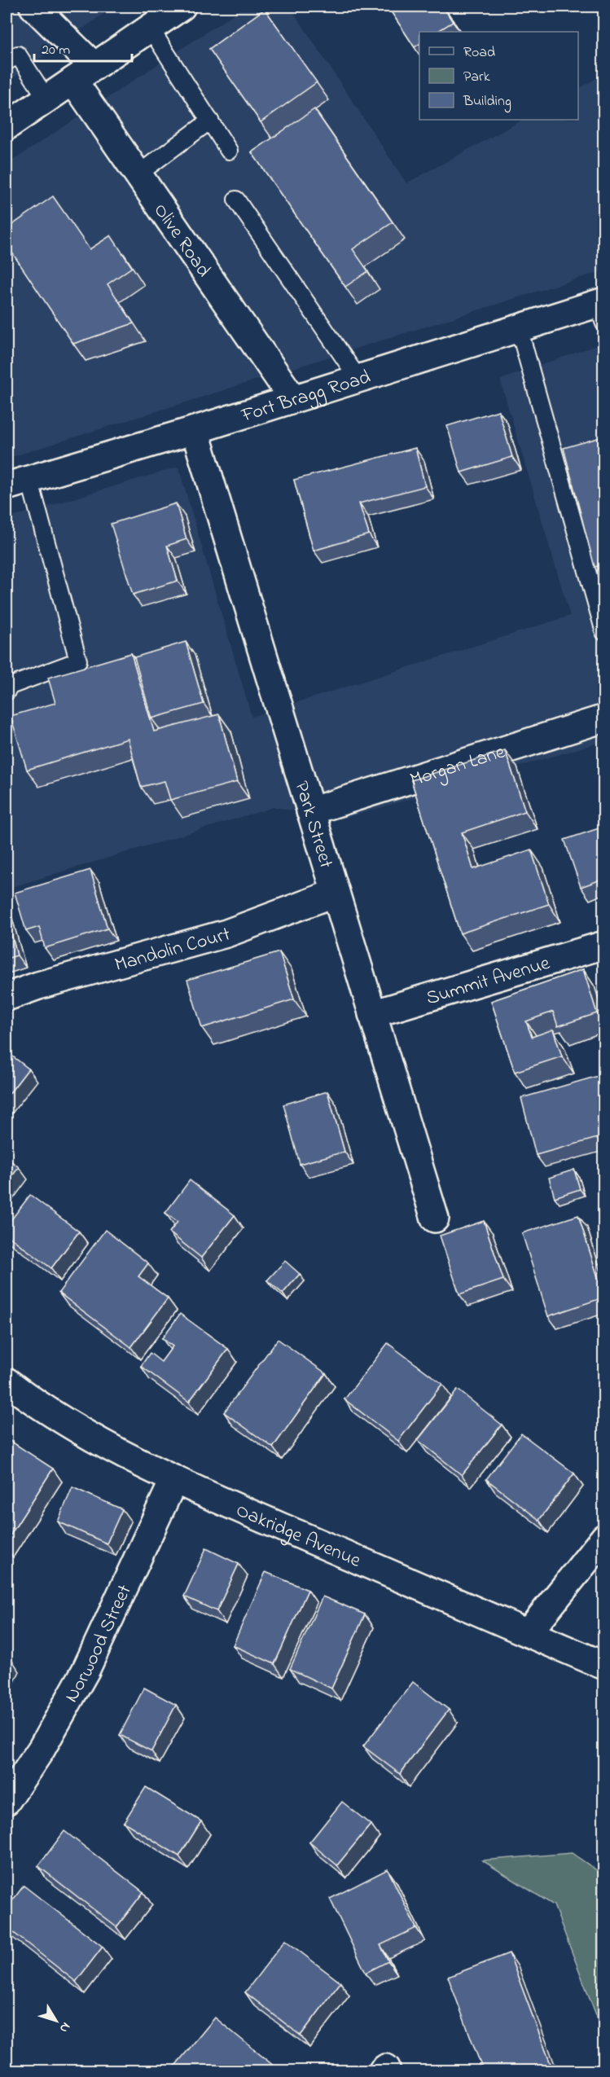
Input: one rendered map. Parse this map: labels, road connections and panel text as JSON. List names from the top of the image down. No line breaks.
{"streets":{"street":["Olive Road","Fort Bragg Road","Morgan Lane","Park Street","Mandolin Court","Summit Avenue","Oakridge Avenue","Norwood Street"]},"crossings":[["Olive Road","Fort Bragg Road"],["Fort Bragg Road","Park Street"],["Morgan Lane","Park Street"],["Park Street","Mandolin Court"],["Park Street","Summit Avenue"],["Oakridge Avenue","Norwood Street"]],"legend":["Road","Park","Building"],"scale_bar":"20 m","north":"bottom right"}
